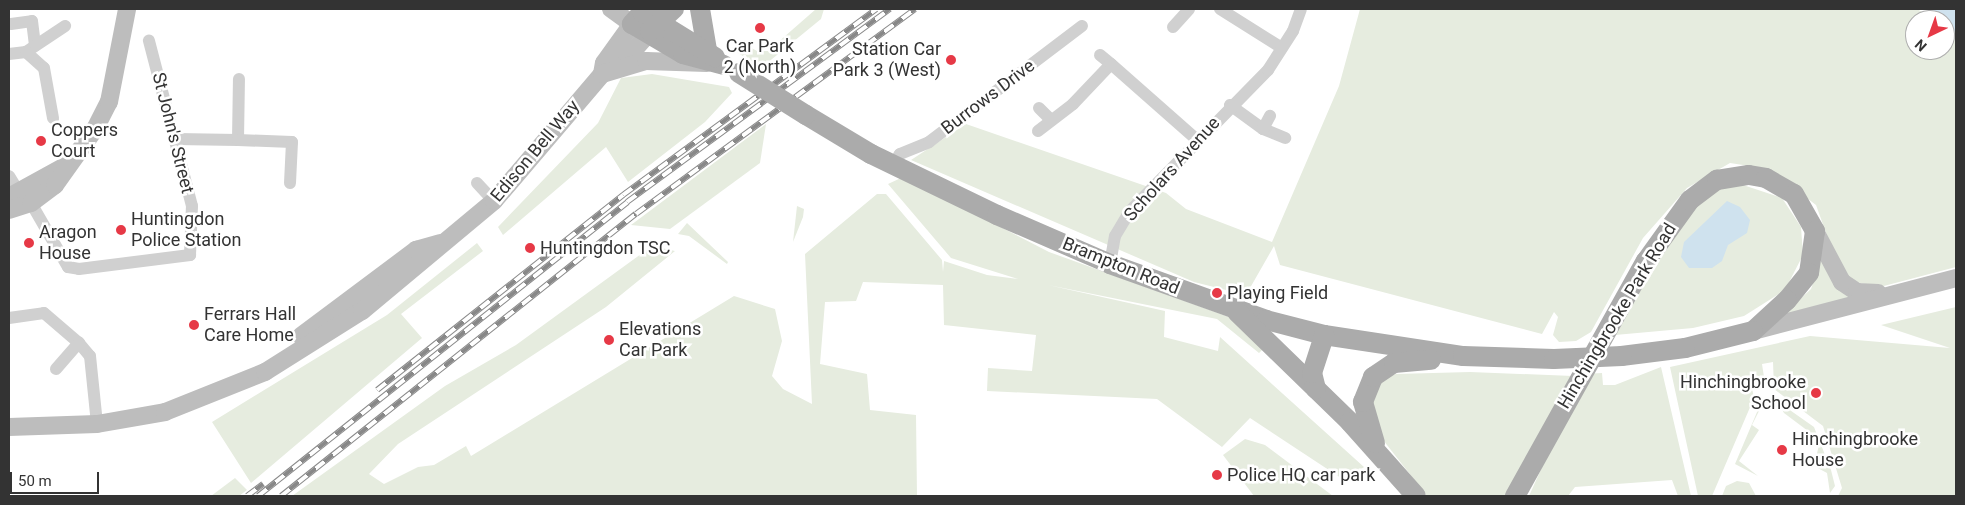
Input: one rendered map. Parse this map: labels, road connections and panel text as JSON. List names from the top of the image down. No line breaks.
{"streets":{"main road":["Edison Bell Way","Brampton Road","Hinchingbrooke Park Road"],"street":["Burrows Drive","St John's Street","Scholars Avenue"]},"crossings":[["Burrows Drive","Brampton Road"],["Edison Bell Way","Brampton Road"],["Scholars Avenue","Brampton Road"]],"places":["Car Park 2 (North)","Station Car Park 3 (West)","Coppers Court","Huntingdon Police Station","Aragon House","Huntingdon TSC","Playing Field","Ferrars Hall Care Home","Elevations Car Park","Hinchingbrooke School","Hinchingbrooke House","Police HQ car park"],"scale_bar":"50 m","north":"bottom left"}
